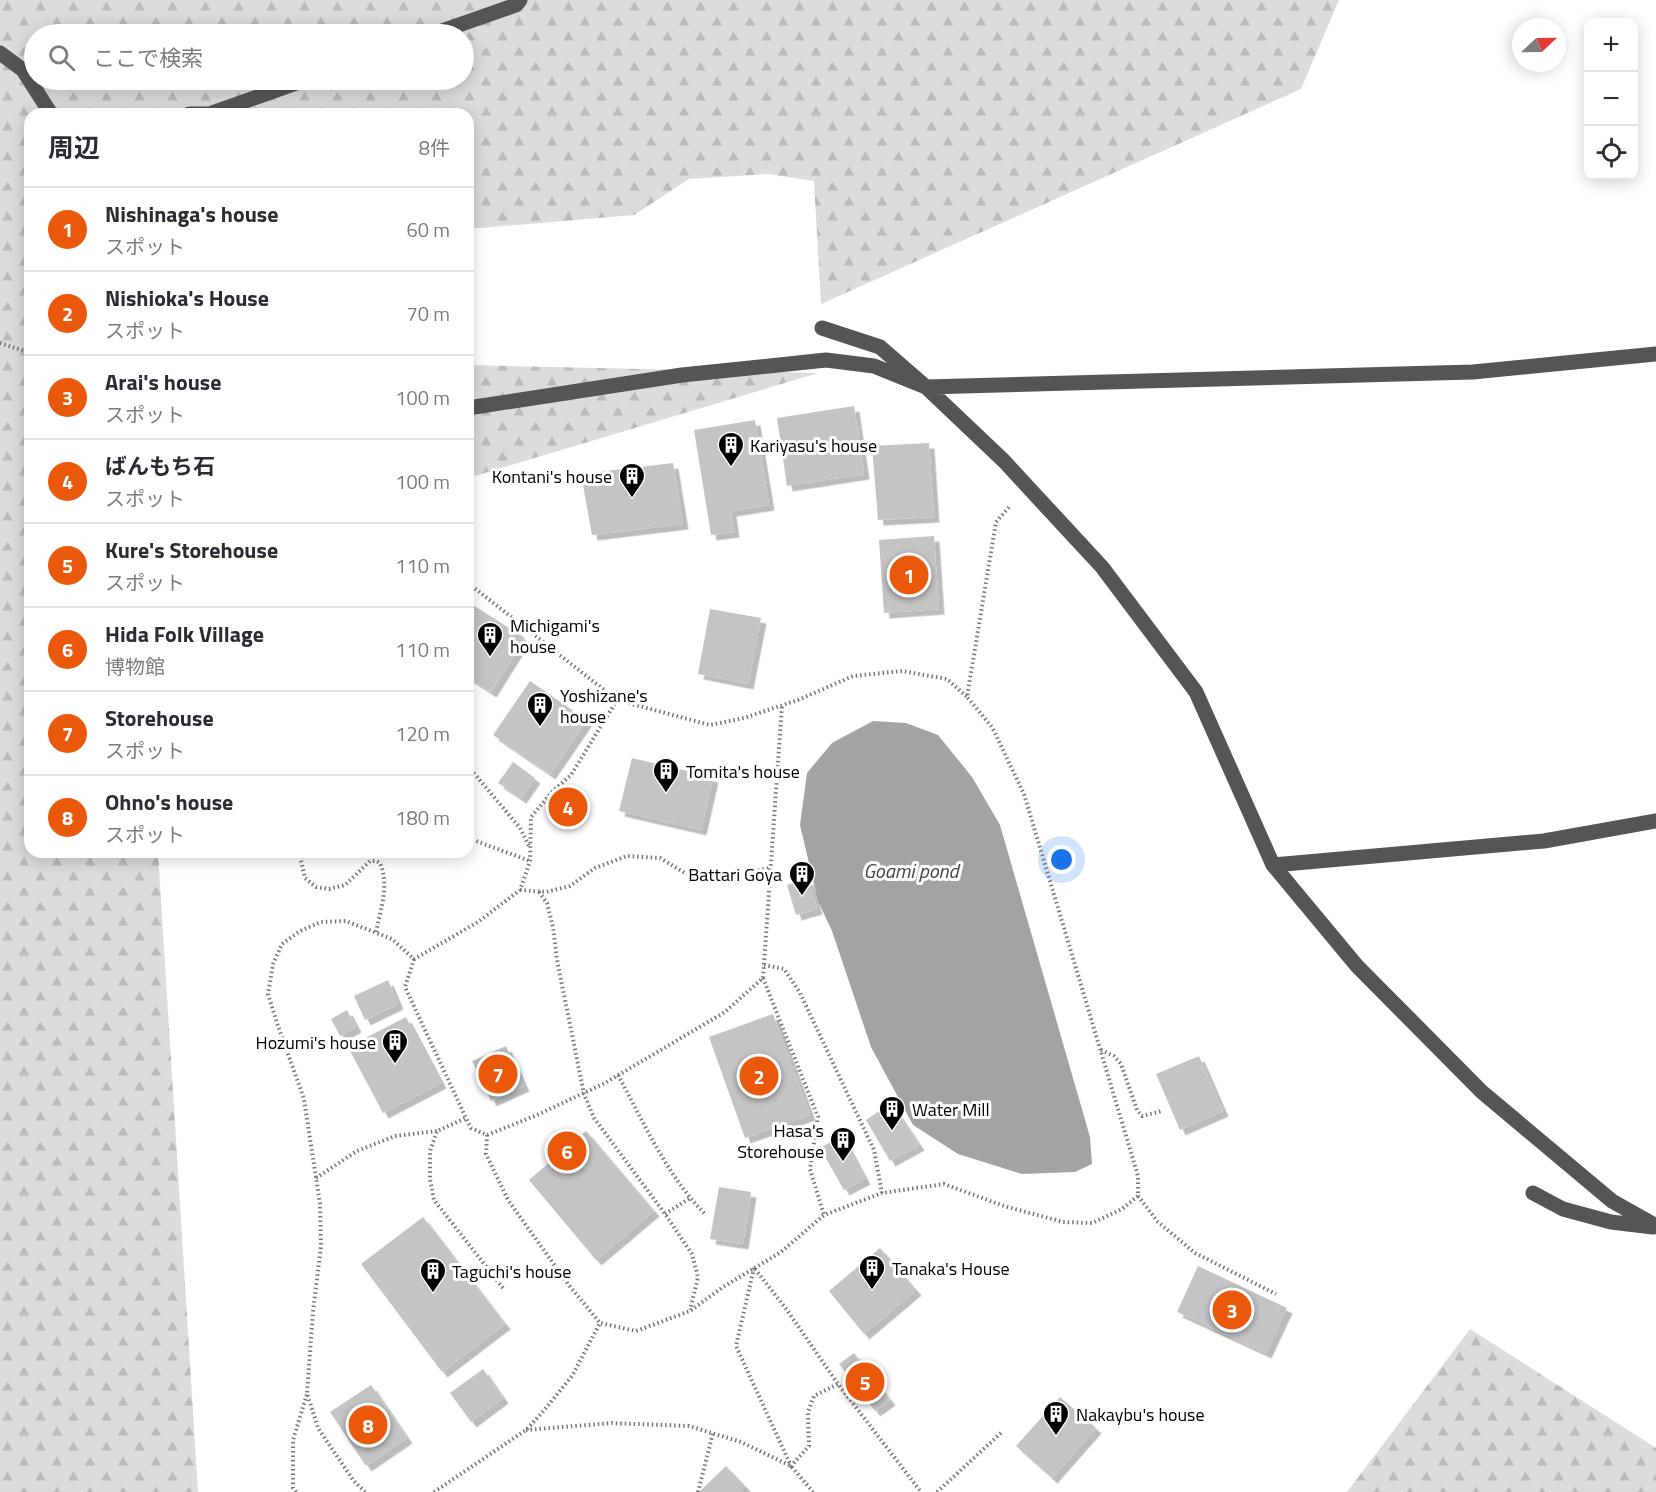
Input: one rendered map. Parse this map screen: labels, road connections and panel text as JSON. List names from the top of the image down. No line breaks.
{"water":["Goami pond"],"places":{"building":["Kariyasu's house","Kontani's house","Michigami's house","Yoshizane's house","Tomita's house","Battari Goya","Hozumi's house","Water Mill","Hasa's Storehouse","Tanaka's House","Taguchi's house","Nakaybu's house"]},"north":"right","page":{"map_buttons":["+","−"],"search":"ここで検索","heading":["周辺","8件"],"list":[{"mark":"1","name":"Nishinaga's house","note":"スポット","value":"60 m"},{"mark":"2","name":"Nishioka's House","note":"スポット","value":"70 m"},{"mark":"3","name":"Arai's house","note":"スポット","value":"100 m"},{"mark":"4","name":"ばんもち石","note":"スポット","value":"100 m"},{"mark":"5","name":"Kure's Storehouse","note":"スポット","value":"110 m"},{"mark":"6","name":"Hida Folk Village","note":"博物館","value":"110 m"},{"mark":"7","name":"Storehouse","note":"スポット","value":"120 m"},{"mark":"8","name":"Ohno's house","note":"スポット","value":"180 m"}],"pins":["1","4","7","2","6","3","5","8"]}}
